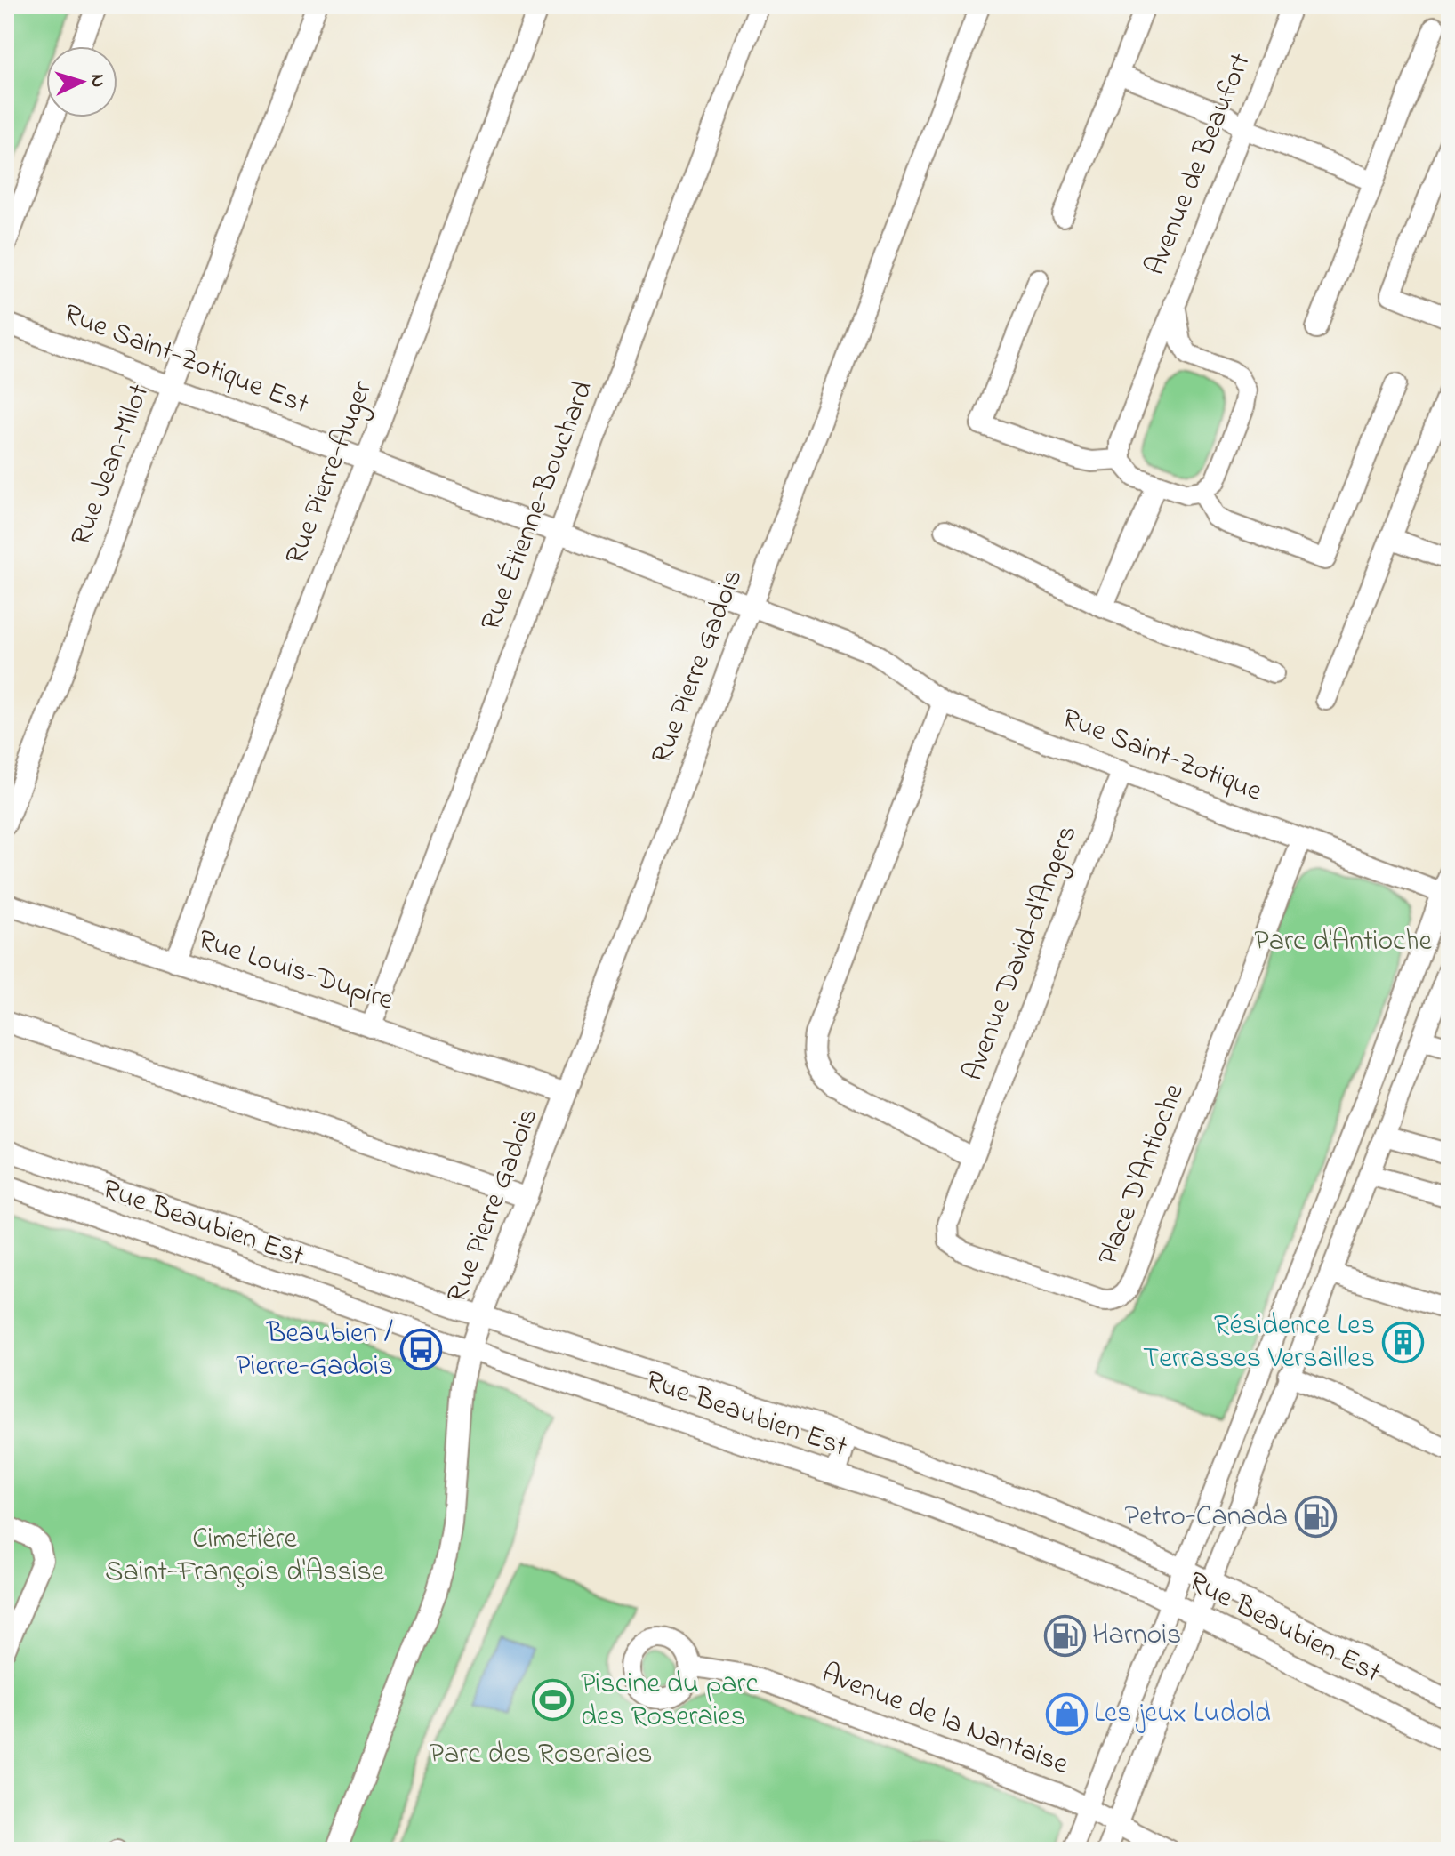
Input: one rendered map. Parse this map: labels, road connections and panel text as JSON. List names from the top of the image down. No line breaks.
{"streets":{"street":["Avenue de Beaufort","Rue Saint-Zotique Est","Rue Jean-Milot","Rue Pierre-Auger","Rue Étienne-Bouchard","Rue Pierre Gadois","Rue Saint-Zotique","Avenue David-d'Angers","Rue Louis-Dupire","Place D'Antioche","Rue Beaubien Est","Avenue de la Nantaise"]},"crossings":[["Rue Saint-Zotique Est","Rue Jean-Milot"],["Rue Saint-Zotique Est","Rue Pierre-Auger"],["Rue Saint-Zotique Est","Rue Étienne-Bouchard"],["Rue Saint-Zotique Est","Rue Pierre Gadois"],["Rue Saint-Zotique Est","Rue Saint-Zotique"],["Rue Pierre-Auger","Rue Louis-Dupire"],["Rue Étienne-Bouchard","Rue Louis-Dupire"],["Rue Pierre Gadois","Rue Louis-Dupire"],["Rue Pierre Gadois","Rue Beaubien Est"],["Rue Saint-Zotique","Avenue David-d'Angers"],["Rue Saint-Zotique","Place D'Antioche"],["Avenue David-d'Angers","Place D'Antioche"]],"parks":["Parc d'Antioche","Cimetière Saint-François d'Assise","Parc des Roseraies"],"places":{"building":["Résidence Les Terrasses Versailles"],"bus stop":["Beaubien / Pierre-Gadois"],"fuel station":["Petro-Canada","Harnois"],"sports":["Piscine du parc des Roseraies"],"shop":["Les jeux Ludold"]},"north":"right"}
